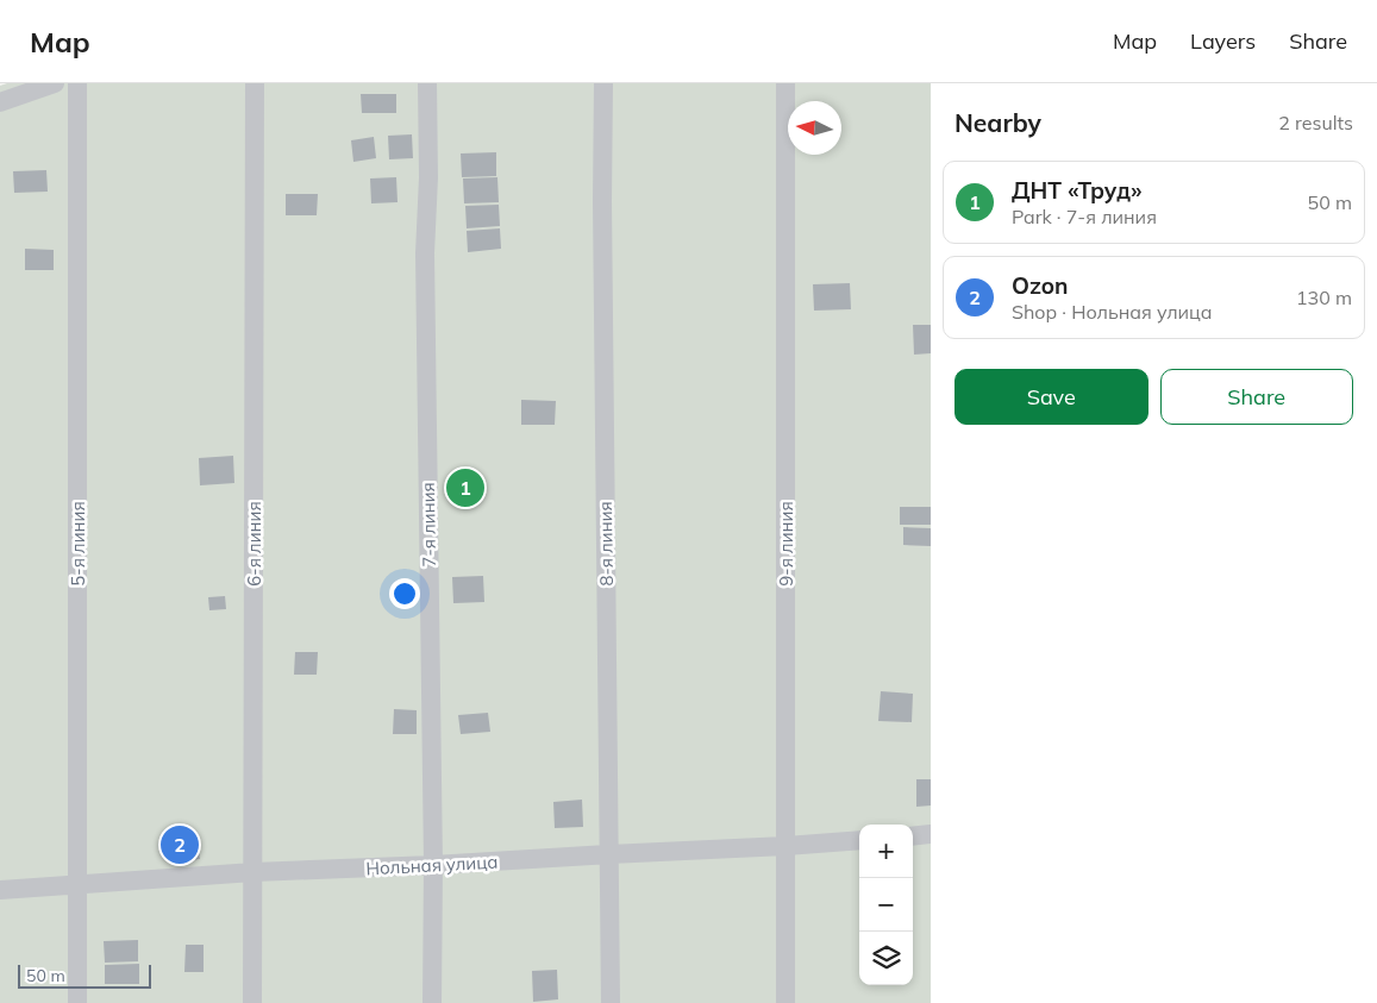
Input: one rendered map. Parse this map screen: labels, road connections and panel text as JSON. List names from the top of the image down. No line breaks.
{"streets":{"street":["7-я линия","5-я линия","6-я линия","8-я линия","9-я линия","Нольная улица"]},"crossings":[["7-я линия","Нольная улица"],["5-я линия","Нольная улица"],["6-я линия","Нольная улица"],["8-я линия","Нольная улица"],["9-я линия","Нольная улица"]],"scale_bar":"50 m","north":"left","page":{"header":"Map","nav":["Map","Layers","Share"],"heading":["Nearby","2 results"],"list":[{"mark":"1","name":"ДНТ «Труд»","note":"Park · 7-я линия","value":"50 m"},{"mark":"2","name":"Ozon","note":"Shop · Нольная улица","value":"130 m"}],"buttons":["Save","Share"],"pins":["1","2"],"map_buttons":["+","−"],"scale":"50 m"}}
